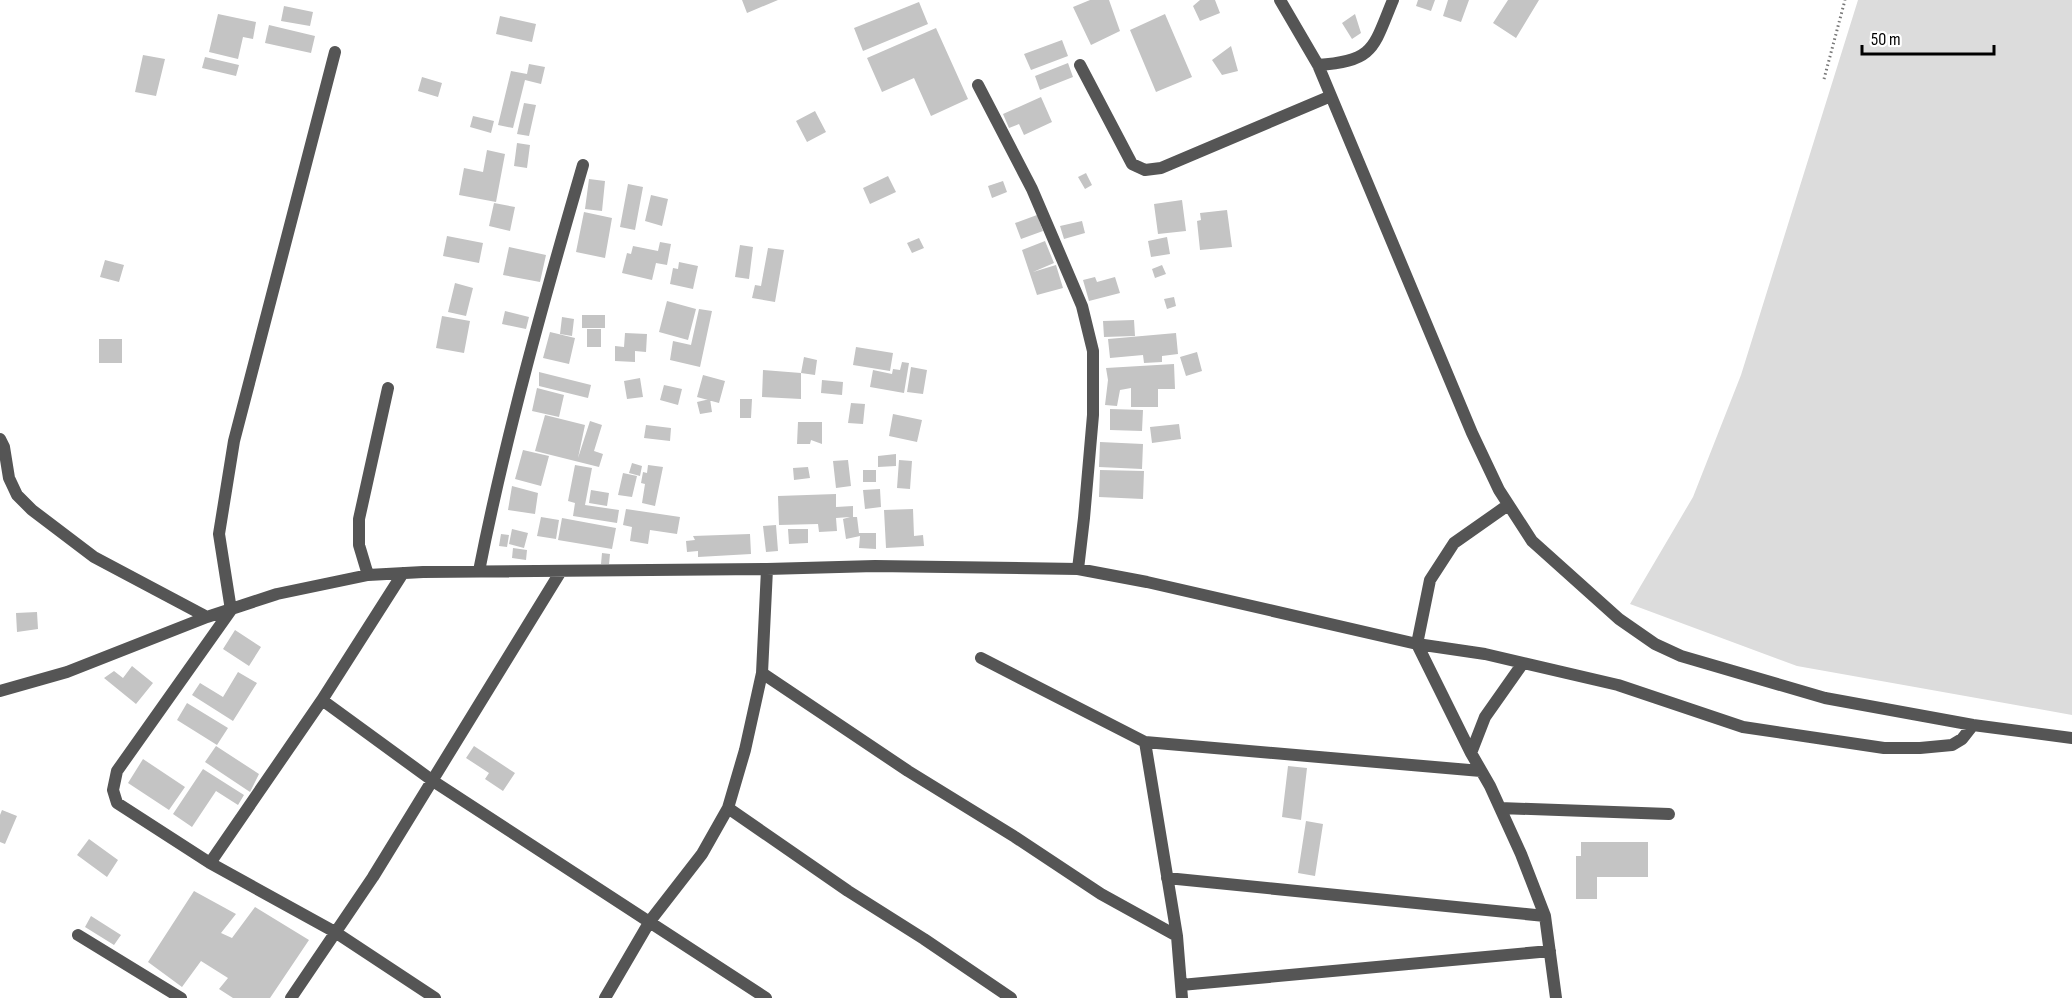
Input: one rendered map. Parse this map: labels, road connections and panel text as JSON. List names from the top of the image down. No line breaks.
{"scale_bar":"50 m"}
